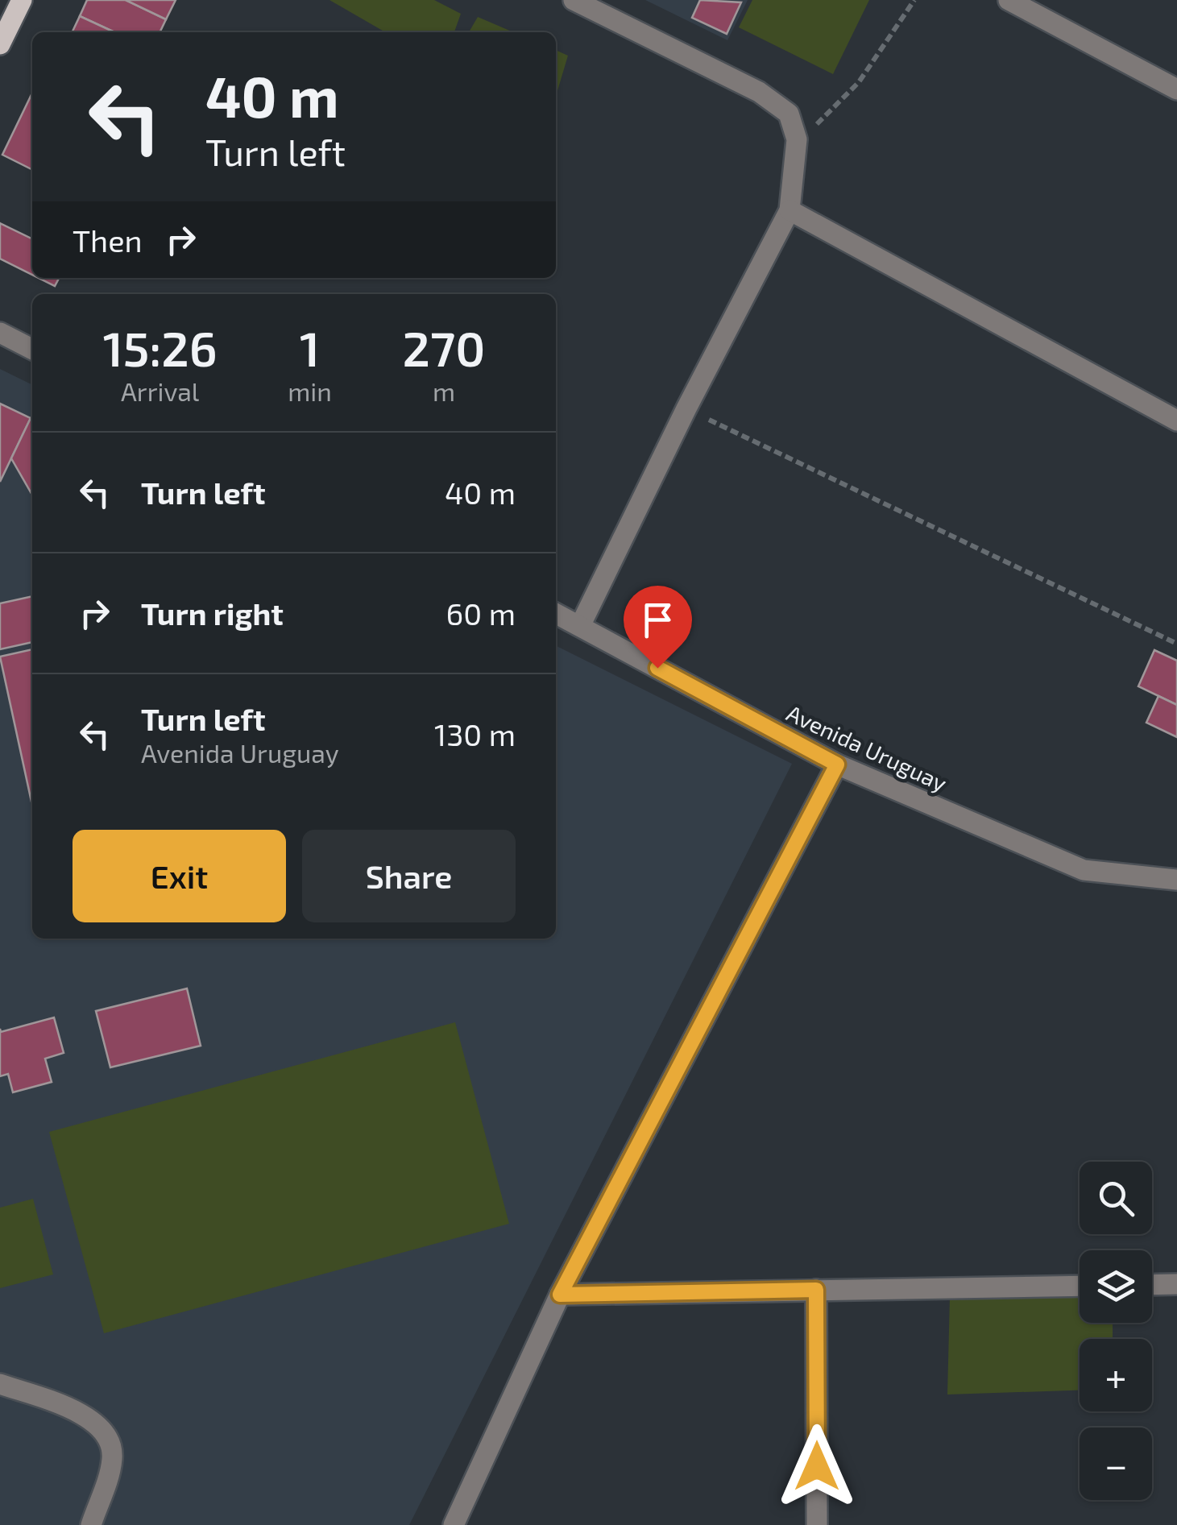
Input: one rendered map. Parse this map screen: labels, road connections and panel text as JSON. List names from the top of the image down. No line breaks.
{"streets":{"street":["Avenida Uruguay"]},"page":{"turn":["40 m","Turn left"],"then":"Then","eta":["15:26","Arrival","1","min","270","m"],"list":[{"name":"Turn left","value":"40 m"},{"name":"Turn right","value":"60 m"},{"name":"Turn left","note":"Avenida Uruguay","value":"130 m"}],"buttons":["Exit","Share"],"map_buttons":["+","−"]}}
